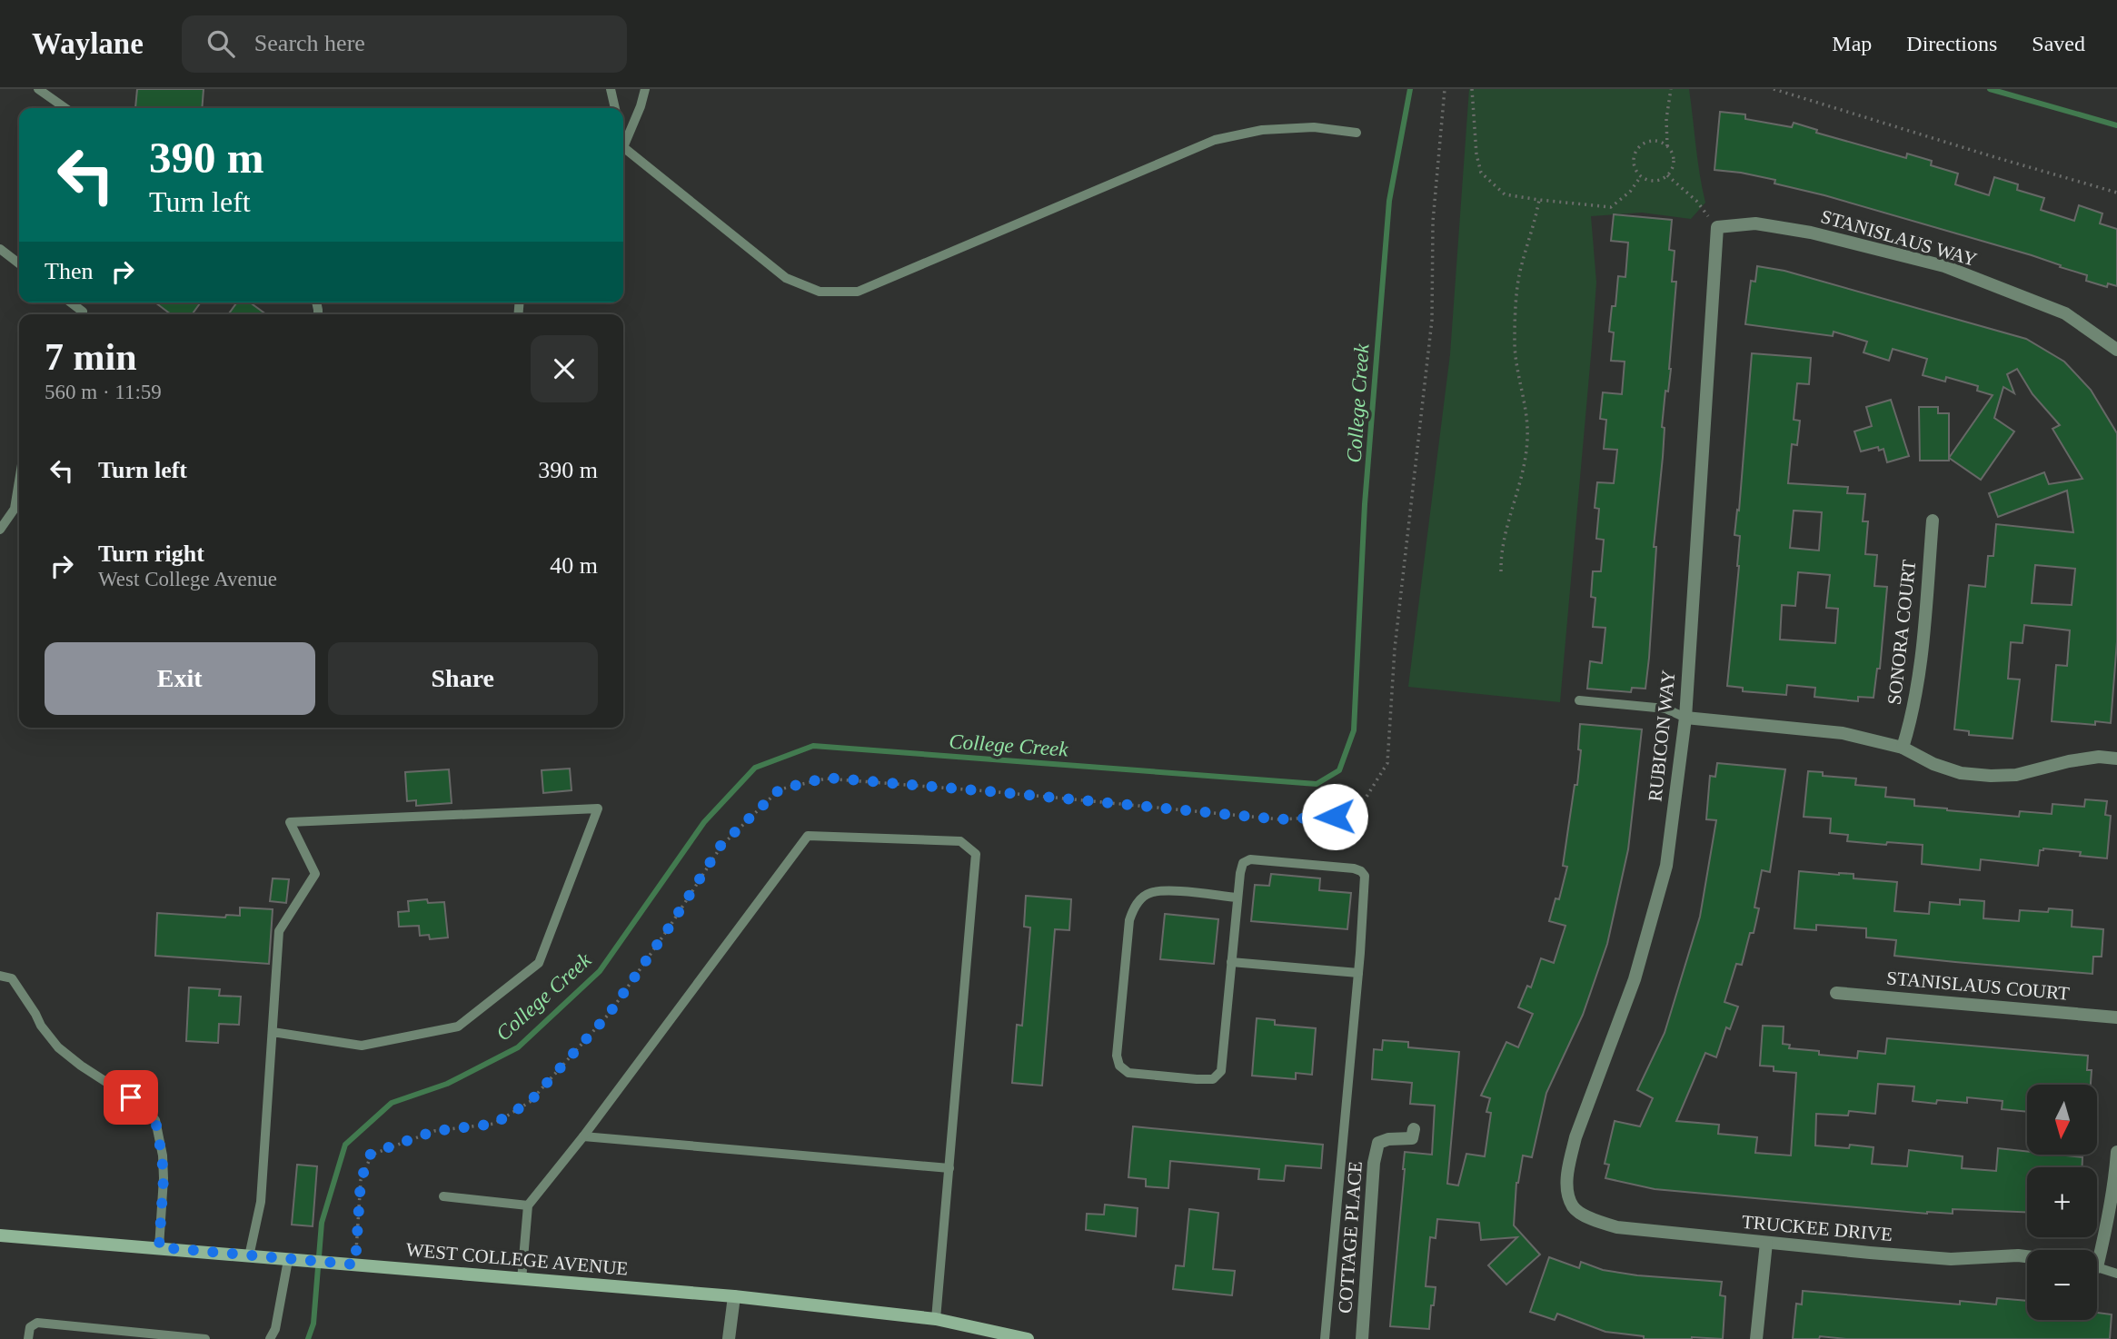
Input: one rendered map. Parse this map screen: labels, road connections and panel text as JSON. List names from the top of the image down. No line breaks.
{"streets":{"main road":["WEST COLLEGE AVENUE"],"street":["STANISLAUS WAY","SONORA COURT","RUBICON WAY","STANISLAUS COURT","TRUCKEE DRIVE","COTTAGE PLACE"]},"crossings":[["STANISLAUS WAY","RUBICON WAY"],["RUBICON WAY","TRUCKEE DRIVE"]],"water":["College Creek"],"north":"bottom","page":{"header":"Waylane","search":"Search here","nav":["Map","Directions","Saved"],"turn":["390 m","Turn left"],"then":"Then","heading":["7 min","560 m · 11:59"],"list":[{"name":"Turn left","value":"390 m"},{"name":"Turn right","note":"West College Avenue","value":"40 m"}],"buttons":["Exit","Share"],"map_buttons":["+","−"]}}
